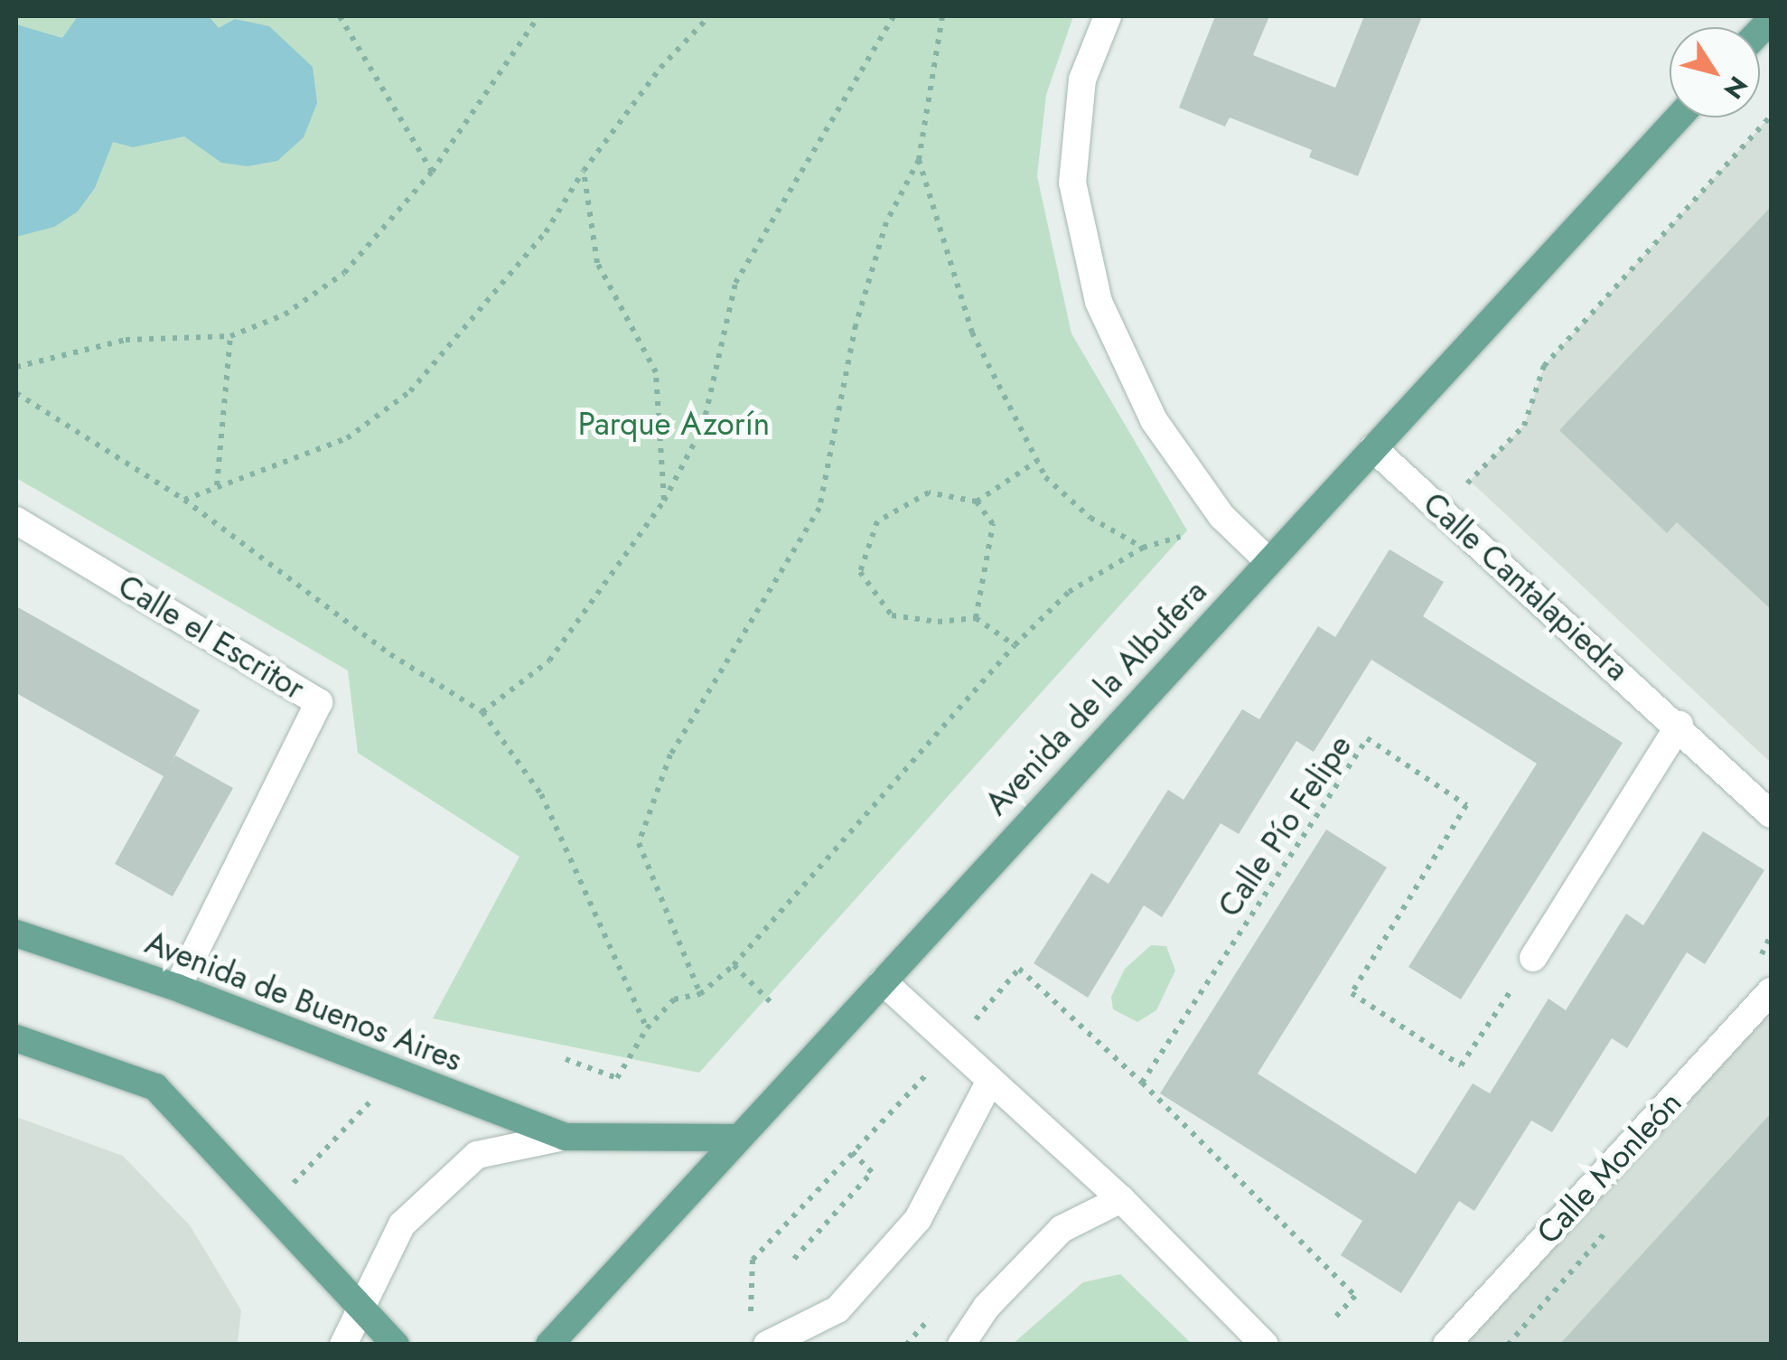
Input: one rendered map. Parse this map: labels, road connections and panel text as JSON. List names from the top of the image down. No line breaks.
{"streets":{"main road":["Avenida de la Albufera","Avenida de Buenos Aires"],"street":["Calle Cantalapiedra","Calle el Escritor","Calle Monleón"],"path":["Calle Pío Felipe"]},"crossings":[["Calle Cantalapiedra","Avenida de la Albufera"],["Calle el Escritor","Avenida de Buenos Aires"],["Avenida de la Albufera","Avenida de Buenos Aires"]],"parks":["Parque Azorín"],"north":"bottom right"}
